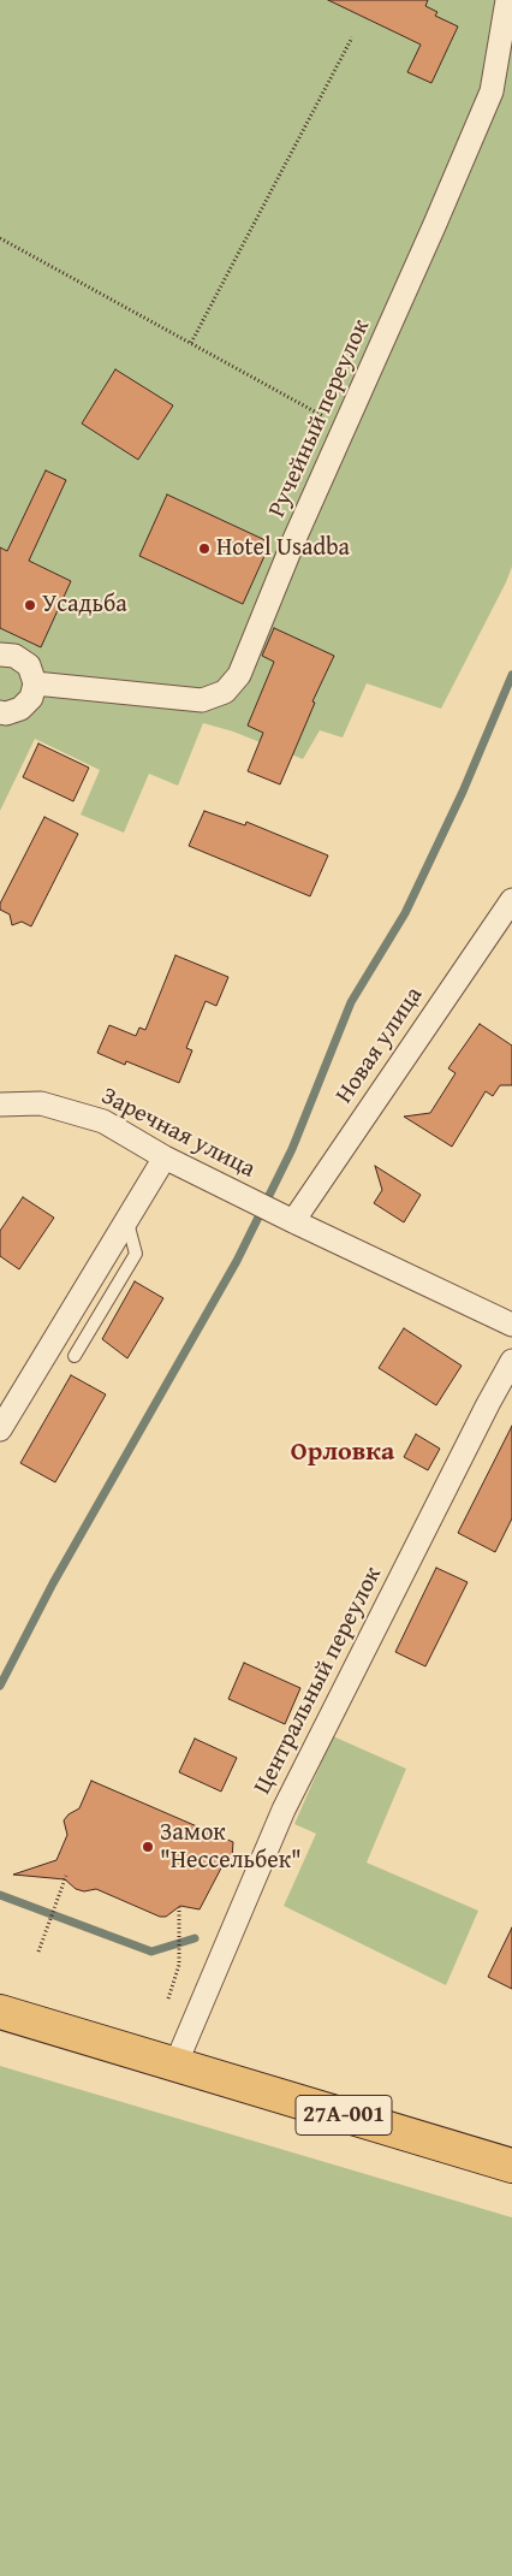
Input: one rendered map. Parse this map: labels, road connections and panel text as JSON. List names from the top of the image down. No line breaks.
{"streets":{"main road":["27А-001"],"street":["Ручейный переулок","Новая улица","Заречная улица","Центральный переулок"]},"crossings":[["Новая улица","Заречная улица"],["Центральный переулок","27А-001"]],"districts":["Орловка"],"places":["Hotel Usadba","Усадьба","Замок \"Нессельбек\""]}
